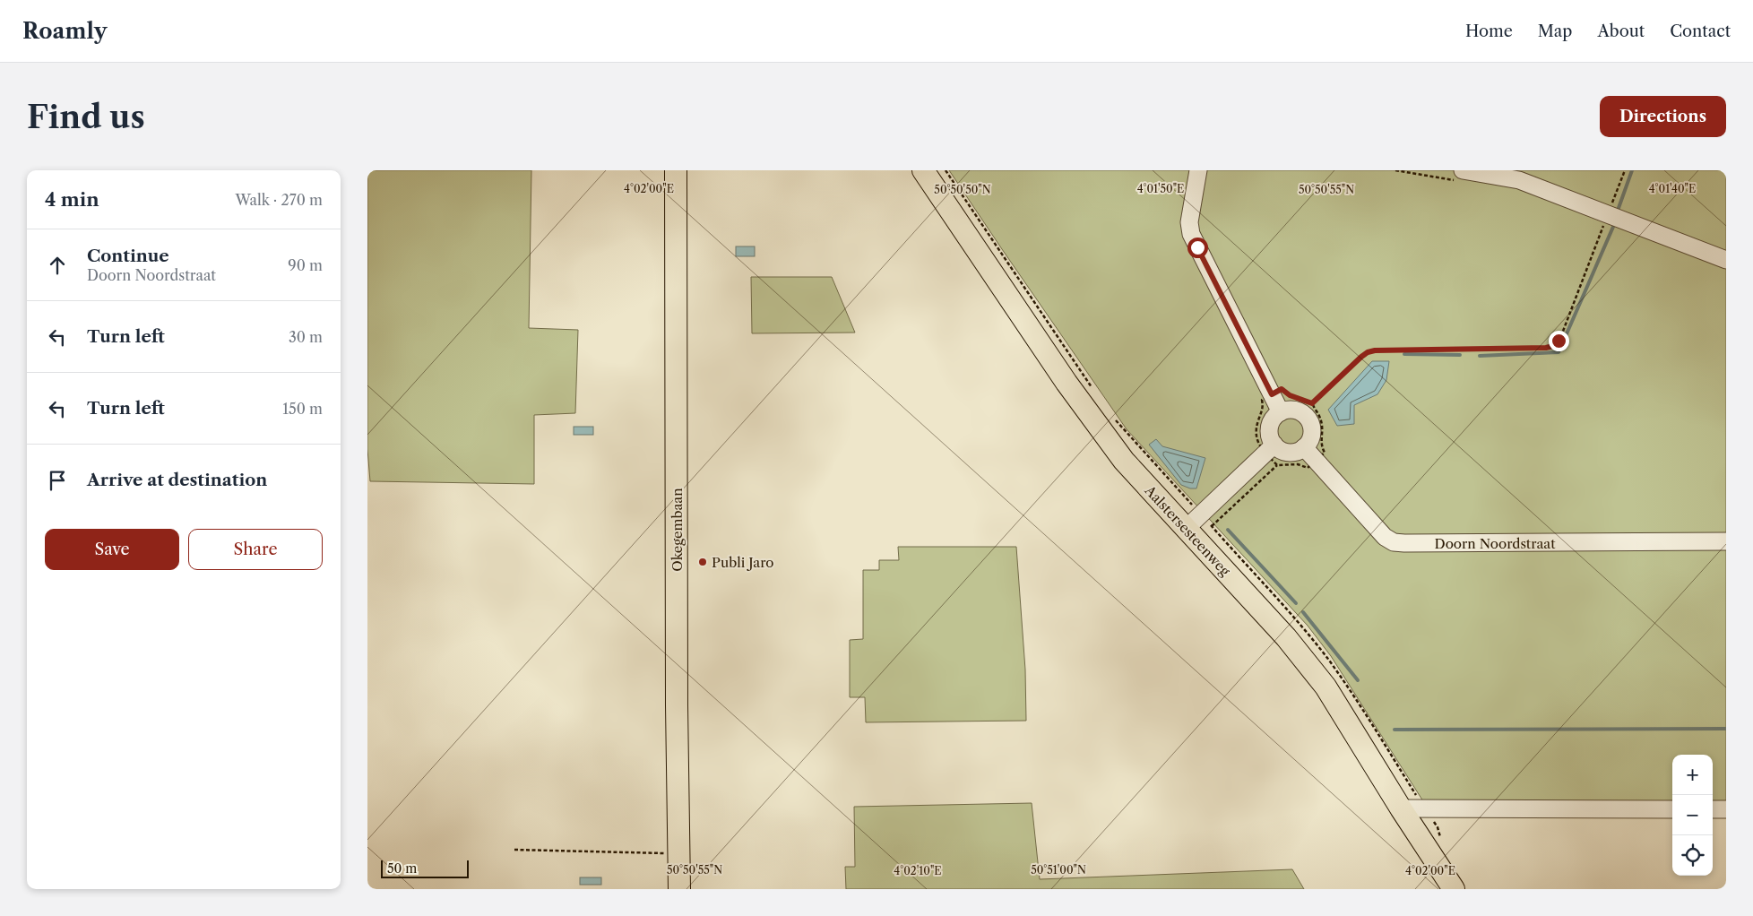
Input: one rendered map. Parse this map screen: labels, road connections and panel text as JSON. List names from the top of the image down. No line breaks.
{"streets":{"main road":["Okegembaan","Aalstersesteenweg"],"street":["Doorn Noordstraat"]},"places":["Publi Jaro"],"scale_bar":"50 m","page":{"header":"Roamly","nav":["Home","Map","About","Contact"],"buttons":["Directions",["Save","Share"]],"title":"Find us","heading":["4 min","Walk · 270 m"],"list":[["Continue","Doorn Noordstraat","90 m"],["Turn left","30 m"],["Turn left","150 m"],"Arrive at destination"],"map_buttons":["+","−"],"scale":"50 m"},"coordinates":["4°01'40\"E","4°02'00\"E","4°01'50\"E","50°50'50\"N","50°50'55\"N","50°51'00\"N","4°02'10\"E"]}
